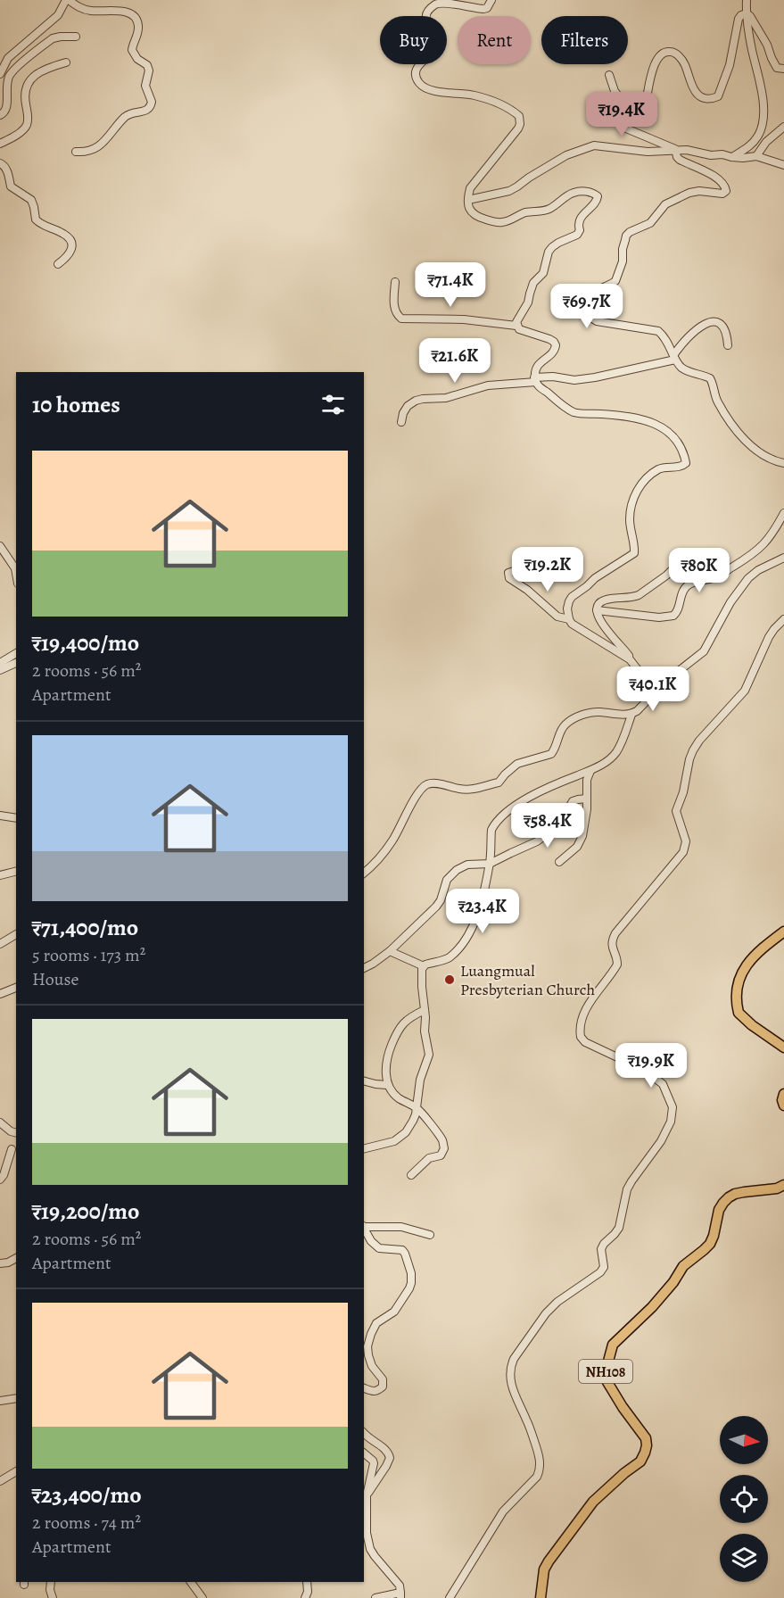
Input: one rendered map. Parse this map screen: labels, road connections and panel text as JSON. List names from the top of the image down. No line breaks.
{"streets":{"highway":["NH108"]},"places":["Luangmual Presbyterian Church"],"north":"right","page":{"chip":["Buy","Rent","Filters"],"price":["₹19.4K","₹71.4K","₹69.7K","₹21.6K","₹19.2K","₹80K","₹40.1K","₹58.4K","₹23.4K","₹19.9K"],"heading":"10 homes","list":[{"name":"₹19,400/mo","note":"2 rooms · 56 m² · Apartment"},{"name":"₹71,400/mo","note":"5 rooms · 173 m² · House"},{"name":"₹19,200/mo","note":"2 rooms · 56 m² · Apartment"},{"name":"₹23,400/mo","note":"2 rooms · 74 m² · Apartment"}]}}
